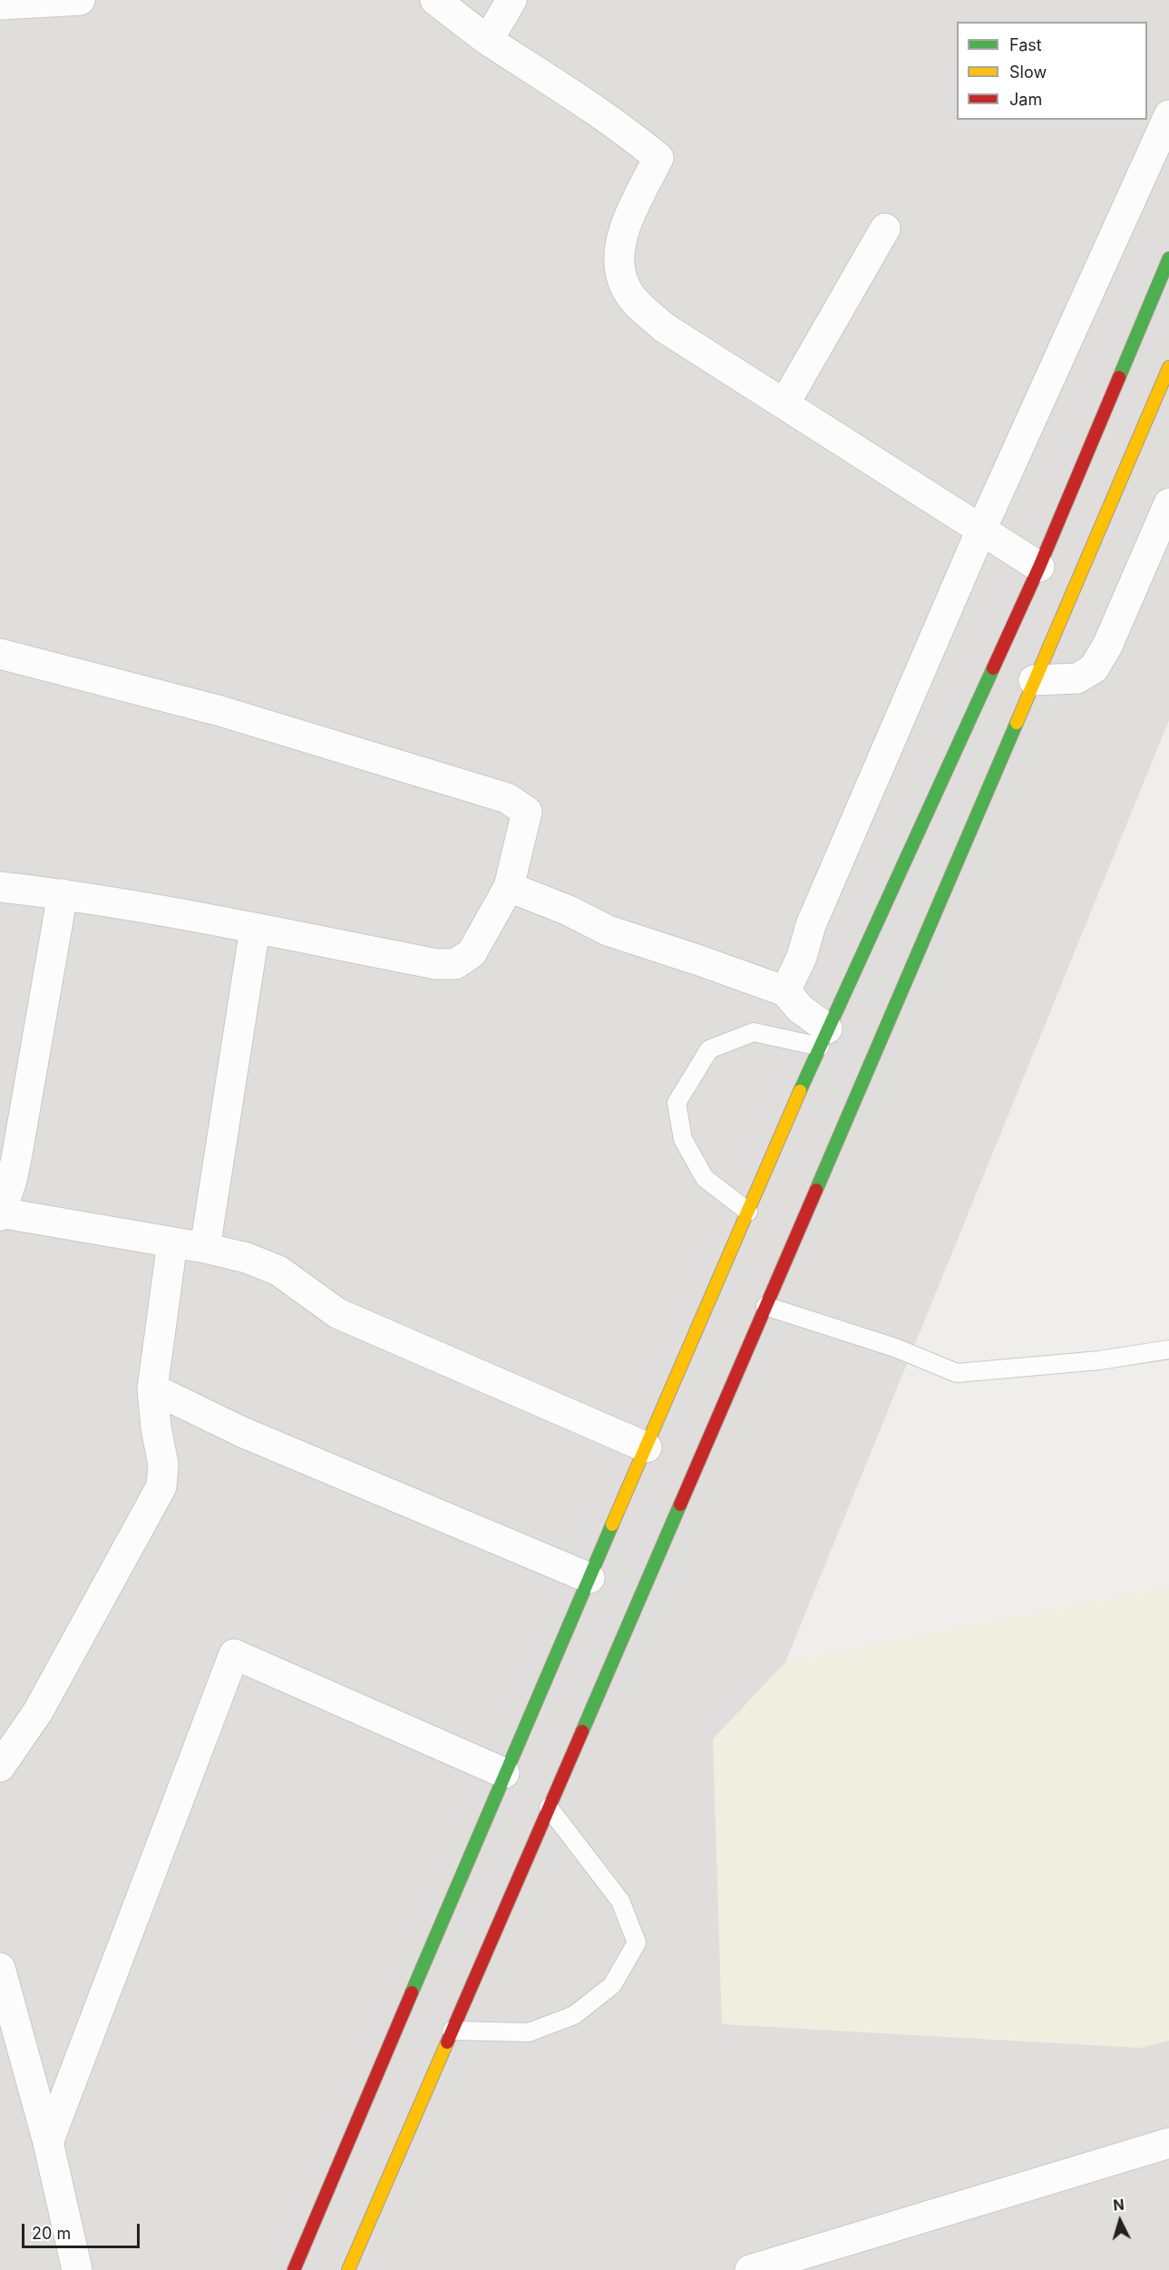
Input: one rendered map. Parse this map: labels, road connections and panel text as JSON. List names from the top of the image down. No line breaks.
{"legend":["Fast","Slow","Jam"],"scale_bar":"20 m","north":"top"}
